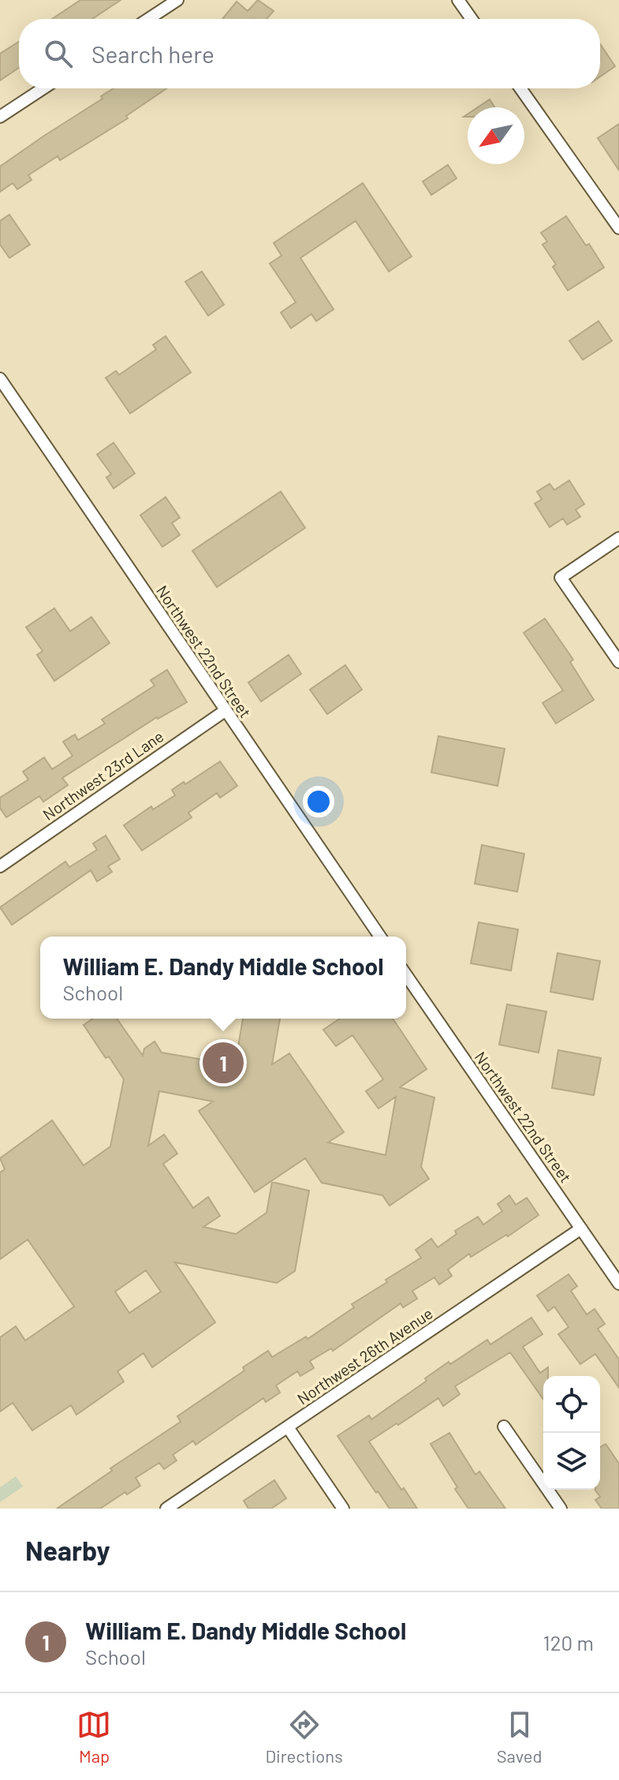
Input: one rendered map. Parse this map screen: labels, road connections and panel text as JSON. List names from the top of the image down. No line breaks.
{"streets":{"street":["Northwest 22nd Street","Northwest 23rd Lane","Northwest 26th Avenue"]},"crossings":[["Northwest 22nd Street","Northwest 23rd Lane"],["Northwest 22nd Street","Northwest 26th Avenue"]],"north":"bottom left","page":{"search":"Search here","popup":["William E. Dandy Middle School","School"],"pins":"1","heading":"Nearby","list":[{"mark":"1","name":"William E. Dandy Middle School","note":"School","value":"120 m"}],"nav":["Map","Directions","Saved"]}}
